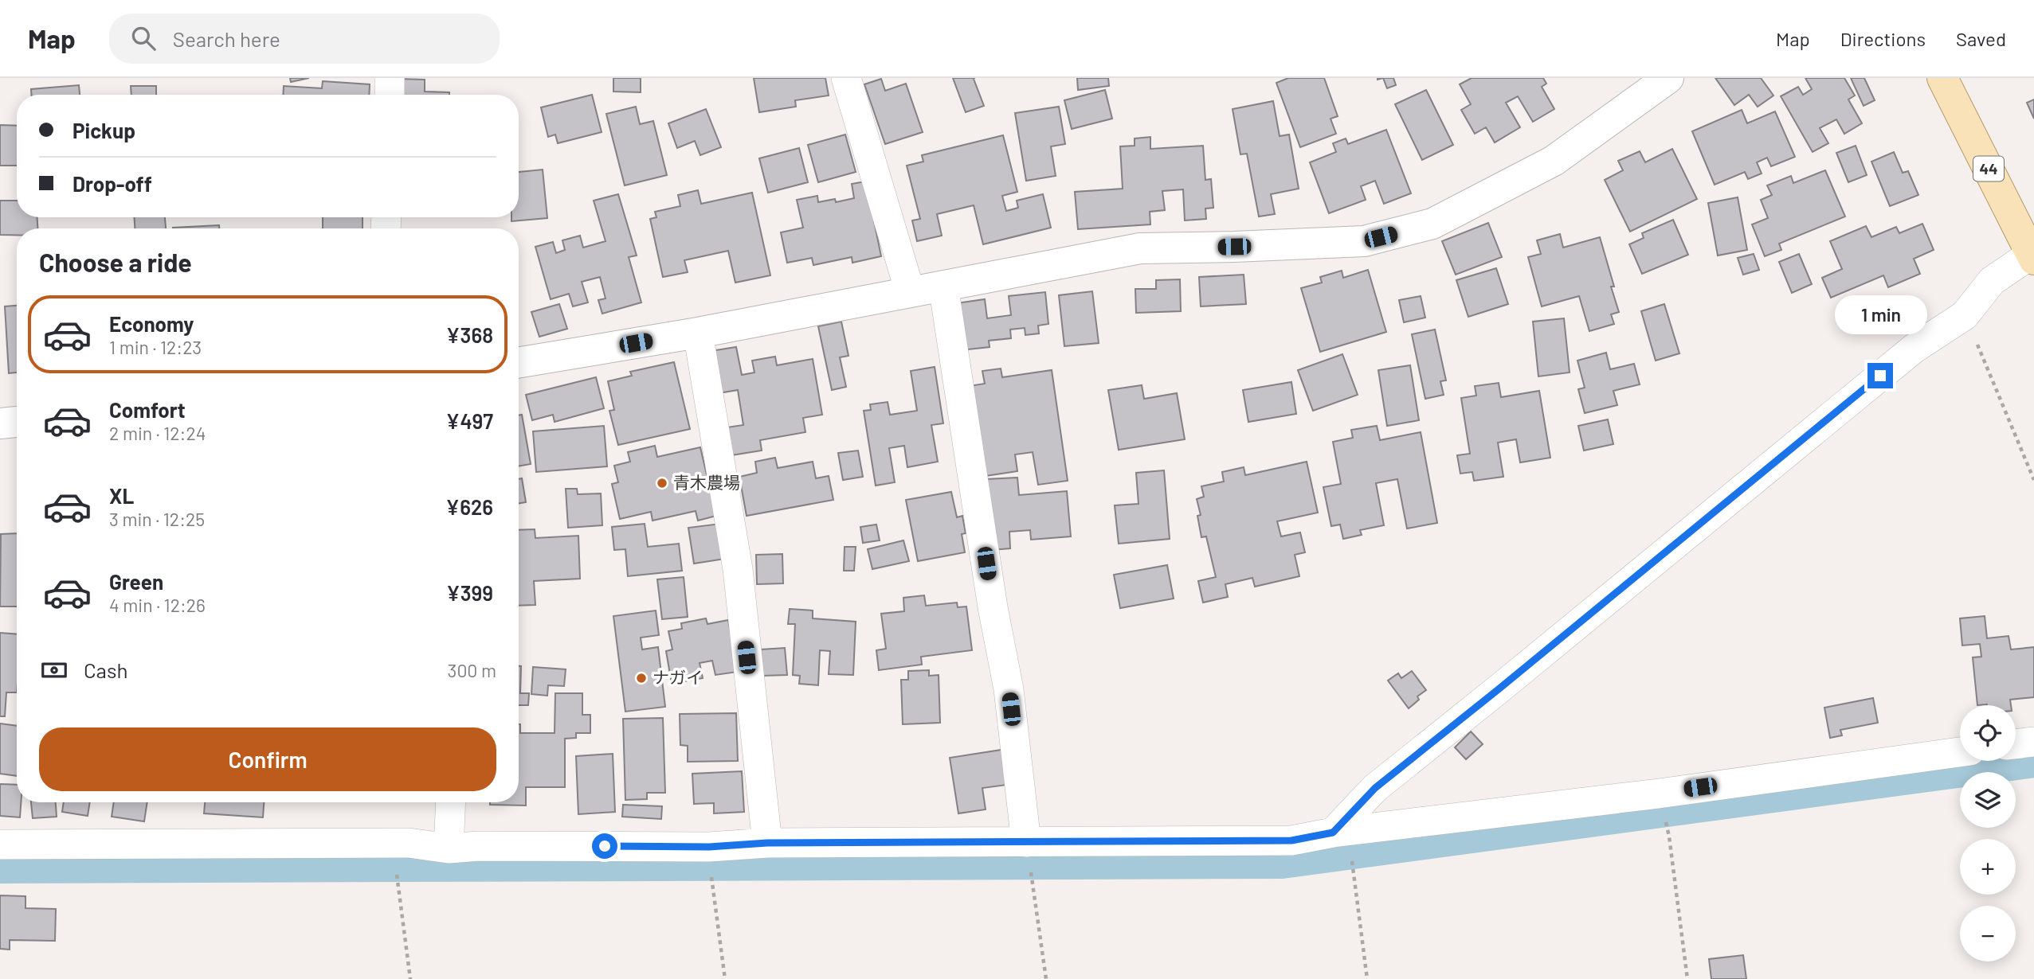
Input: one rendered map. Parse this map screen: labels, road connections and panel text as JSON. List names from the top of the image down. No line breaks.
{"streets":{"main road":["44"]},"places":["青木農場","ナガイ"],"page":{"header":"Map","search":"Search here","nav":["Map","Directions","Saved"],"banner":["Pickup","Drop-off"],"heading":"Choose a ride","bubble":"1 min","list":[{"name":"Economy","note":"1 min · 12:23","value":"¥368"},{"name":"Comfort","note":"2 min · 12:24","value":"¥497"},{"name":"XL","note":"3 min · 12:25","value":"¥626"},{"name":"Green","note":"4 min · 12:26","value":"¥399"}],"pay":["Cash","300 m"],"map_buttons":["+","−"],"buttons":"Confirm"}}
